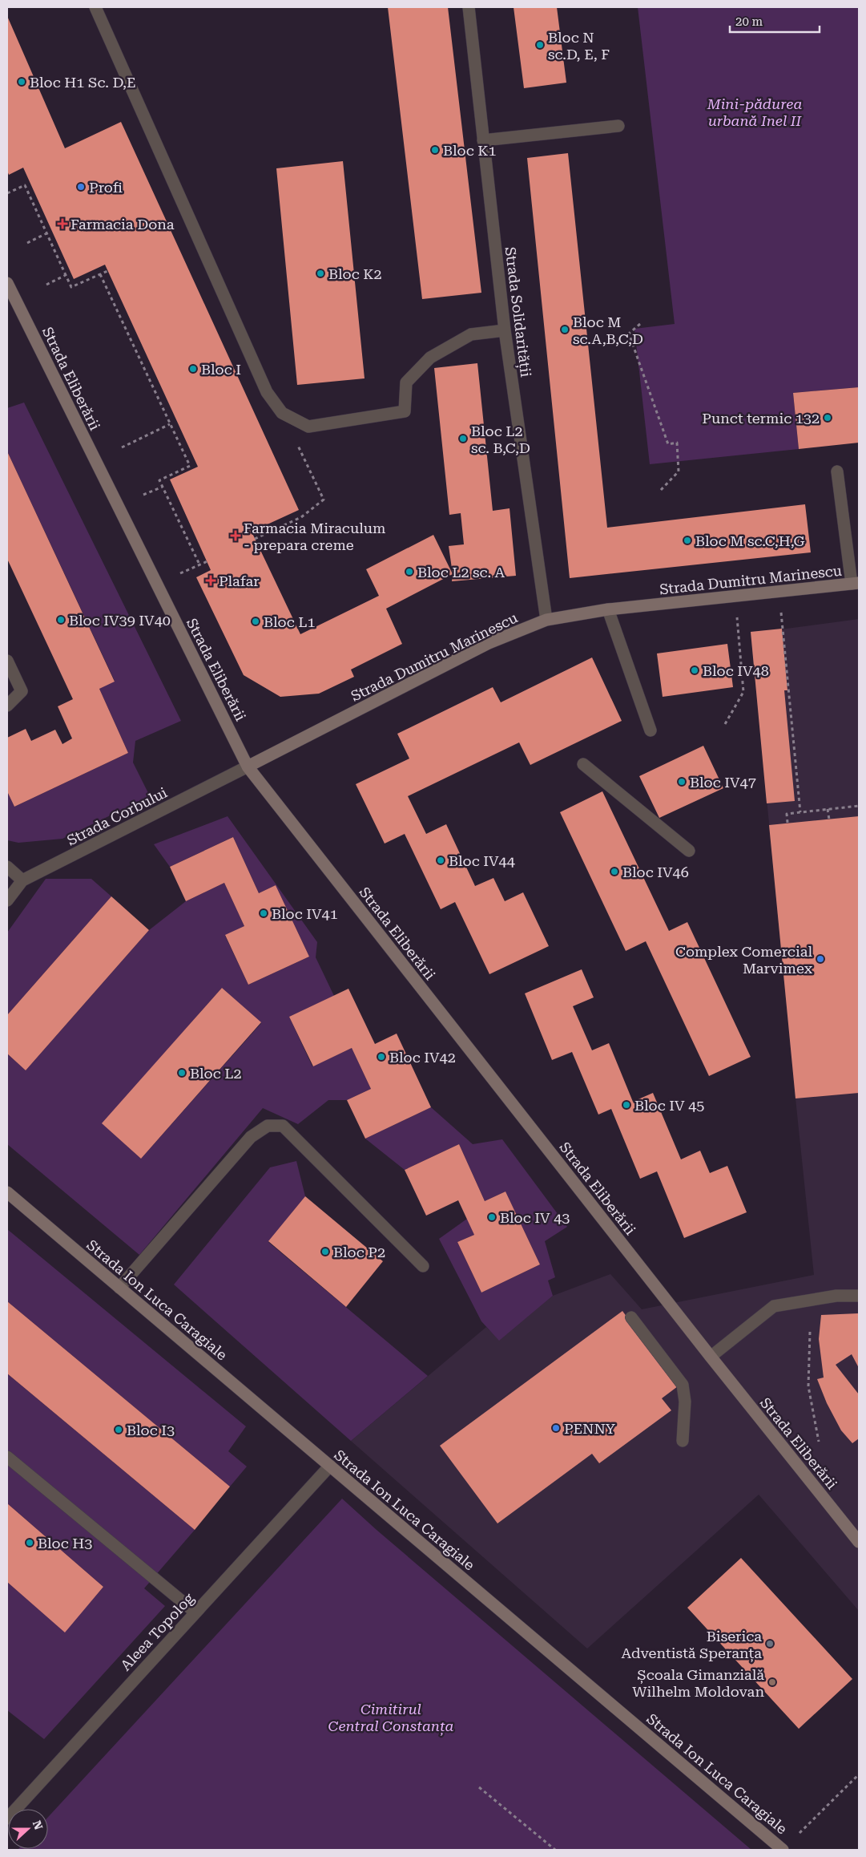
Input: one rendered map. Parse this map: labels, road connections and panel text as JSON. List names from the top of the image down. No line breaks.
{"streets":{"street":["Strada Solidarității","Strada Eliberării","Strada Dumitru Marinescu","Strada Corbului","Strada Ion Luca Caragiale","Aleea Topolog"]},"crossings":[["Strada Solidarității","Strada Dumitru Marinescu"],["Strada Eliberării","Strada Dumitru Marinescu"],["Strada Eliberării","Strada Corbului"],["Strada Dumitru Marinescu","Strada Corbului"],["Strada Ion Luca Caragiale","Aleea Topolog"]],"parks":["Mini-pădurea urbană Inel II","Cimitirul Central Constanța"],"places":{"other":["Bloc N sc.D, E, F","Bloc H1 Sc. D,E","Bloc K1","Profi","Bloc K2","Bloc M sc.A,B,C,D","Bloc I","Punct termic 132","Bloc L2 sc. B,C,D","Bloc M sc.C,H,G","Bloc L2 sc. A","Bloc IV39 IV40","Bloc L1","Bloc IV48","Bloc IV47","Bloc IV44","Bloc IV46","Bloc IV41","Complex Comercial Marvimex","Bloc IV42","Bloc L2","Bloc IV 45","Bloc IV 43","Bloc P2","PENNY","Bloc I3","Bloc H3","Biserica Adventistă Speranța","Școala Gimanzială Wilhelm Moldovan"],"health":["Farmacia Dona","Farmacia Miraculum - prepara creme","Plafar"]},"scale_bar":"20 m","north":"right"}
